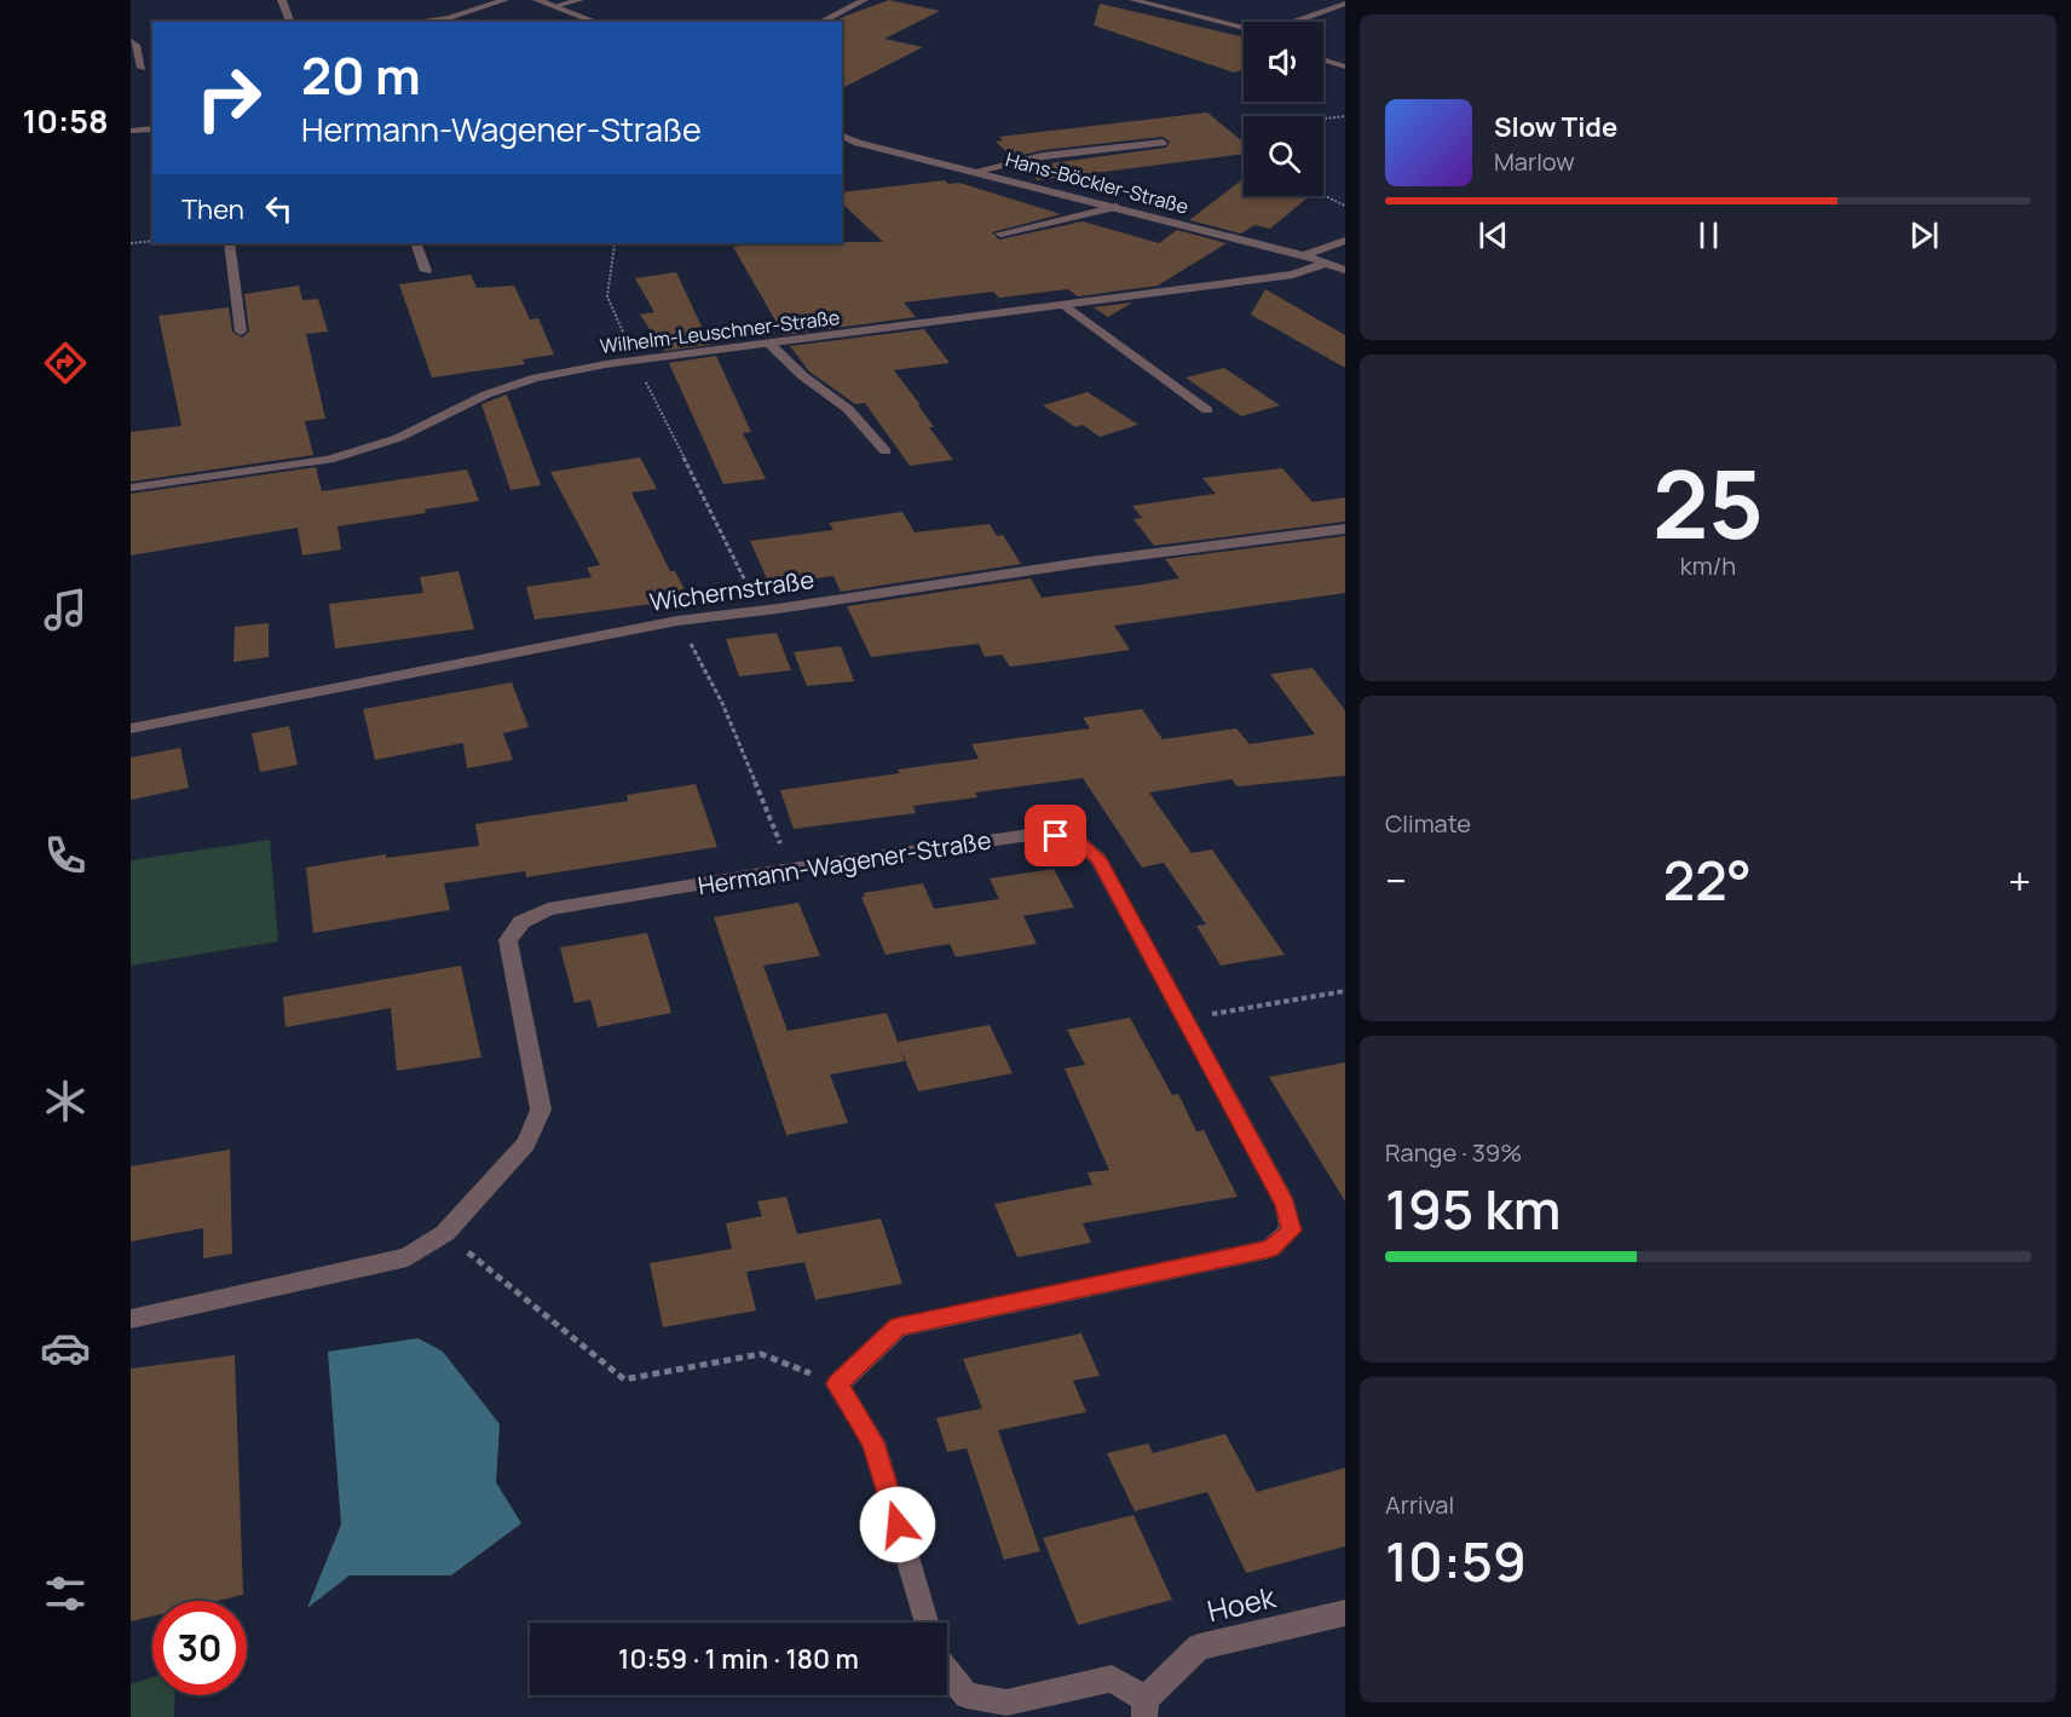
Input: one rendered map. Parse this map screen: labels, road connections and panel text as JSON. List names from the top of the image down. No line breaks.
{"streets":{"street":["Hans-Böckler-Straße","Wilhelm-Leuschner-Straße","Wichernstraße","Hermann-Wagener-Straße","Hoek"]},"crossings":[["Hans-Böckler-Straße","Wilhelm-Leuschner-Straße"]],"page":{"tabs":"10:58","turn":["20 m","Hermann-Wagener-Straße"],"song":["Slow Tide","Marlow"],"then":"Then","tile":[["25","km/h"],"Climate",["Range · 39%","195 km"],["Arrival","10:59"]],"heat":["−","22°","+"],"limit":"30","trip":"10:59 · 1 min · 180 m"}}
